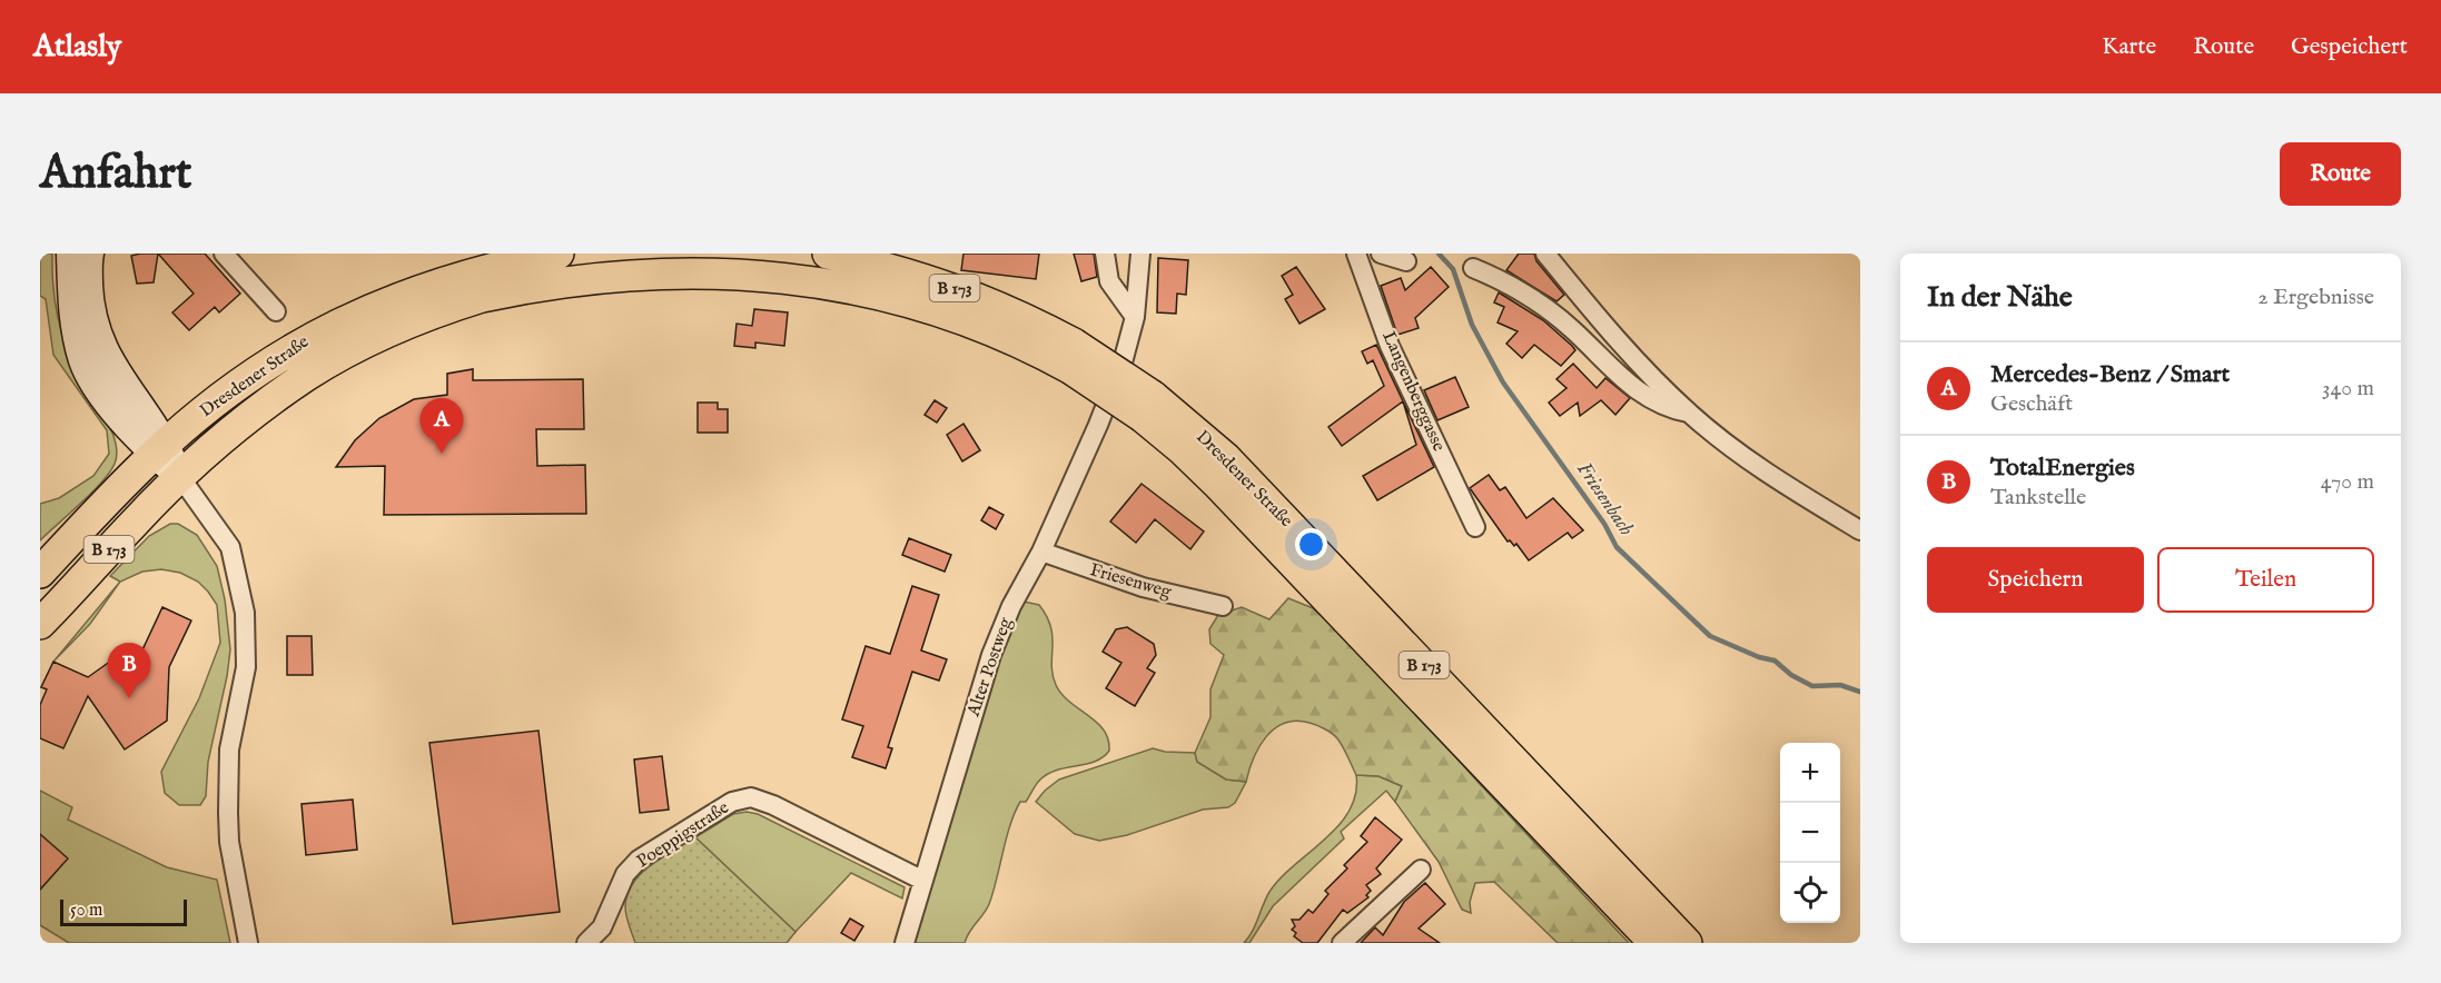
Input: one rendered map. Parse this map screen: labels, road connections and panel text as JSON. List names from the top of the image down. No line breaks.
{"streets":{"main road":["B 173","Dresdener Straße"],"street":["Langenberggasse","Friesenweg","Alter Postweg","Poeppigstraße"]},"crossings":[["B 173","Dresdener Straße"],["Friesenweg","Alter Postweg"],["Alter Postweg","Poeppigstraße"]],"water":["Friesenbach"],"scale_bar":"50 m","page":{"header":"Atlasly","nav":["Karte","Route","Gespeichert"],"buttons":["Route",["Speichern","Teilen"]],"title":"Anfahrt","heading":["In der Nähe","2 Ergebnisse"],"list":[{"mark":"A","name":"Mercedes-Benz / Smart","note":"Geschäft","value":"340 m"},{"mark":"B","name":"TotalEnergies","note":"Tankstelle","value":"470 m"}],"pins":["A","B"],"map_buttons":["+","−"],"scale":"50 m"}}
